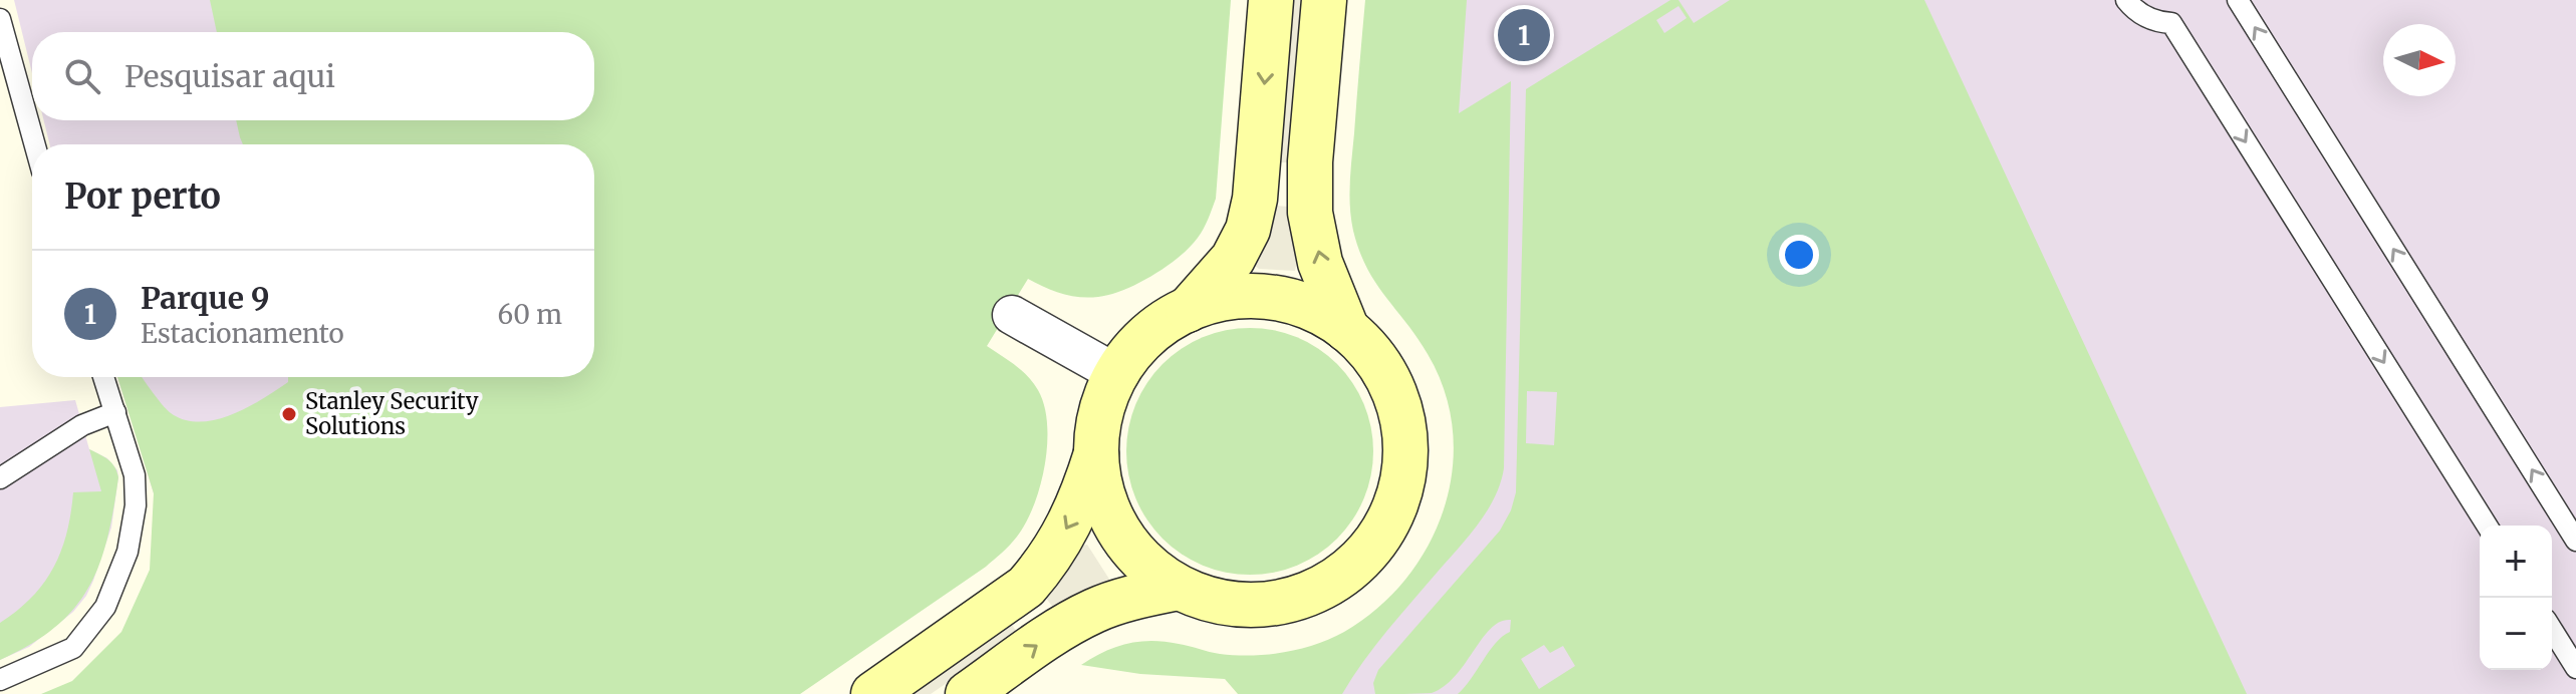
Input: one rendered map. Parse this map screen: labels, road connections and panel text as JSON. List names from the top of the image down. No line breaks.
{"places":["Stanley Security Solutions"],"north":"right","page":{"pins":"1","search":"Pesquisar aqui","heading":"Por perto","list":[{"mark":"1","name":"Parque 9","note":"Estacionamento","value":"60 m"}],"map_buttons":["+","−"]}}
